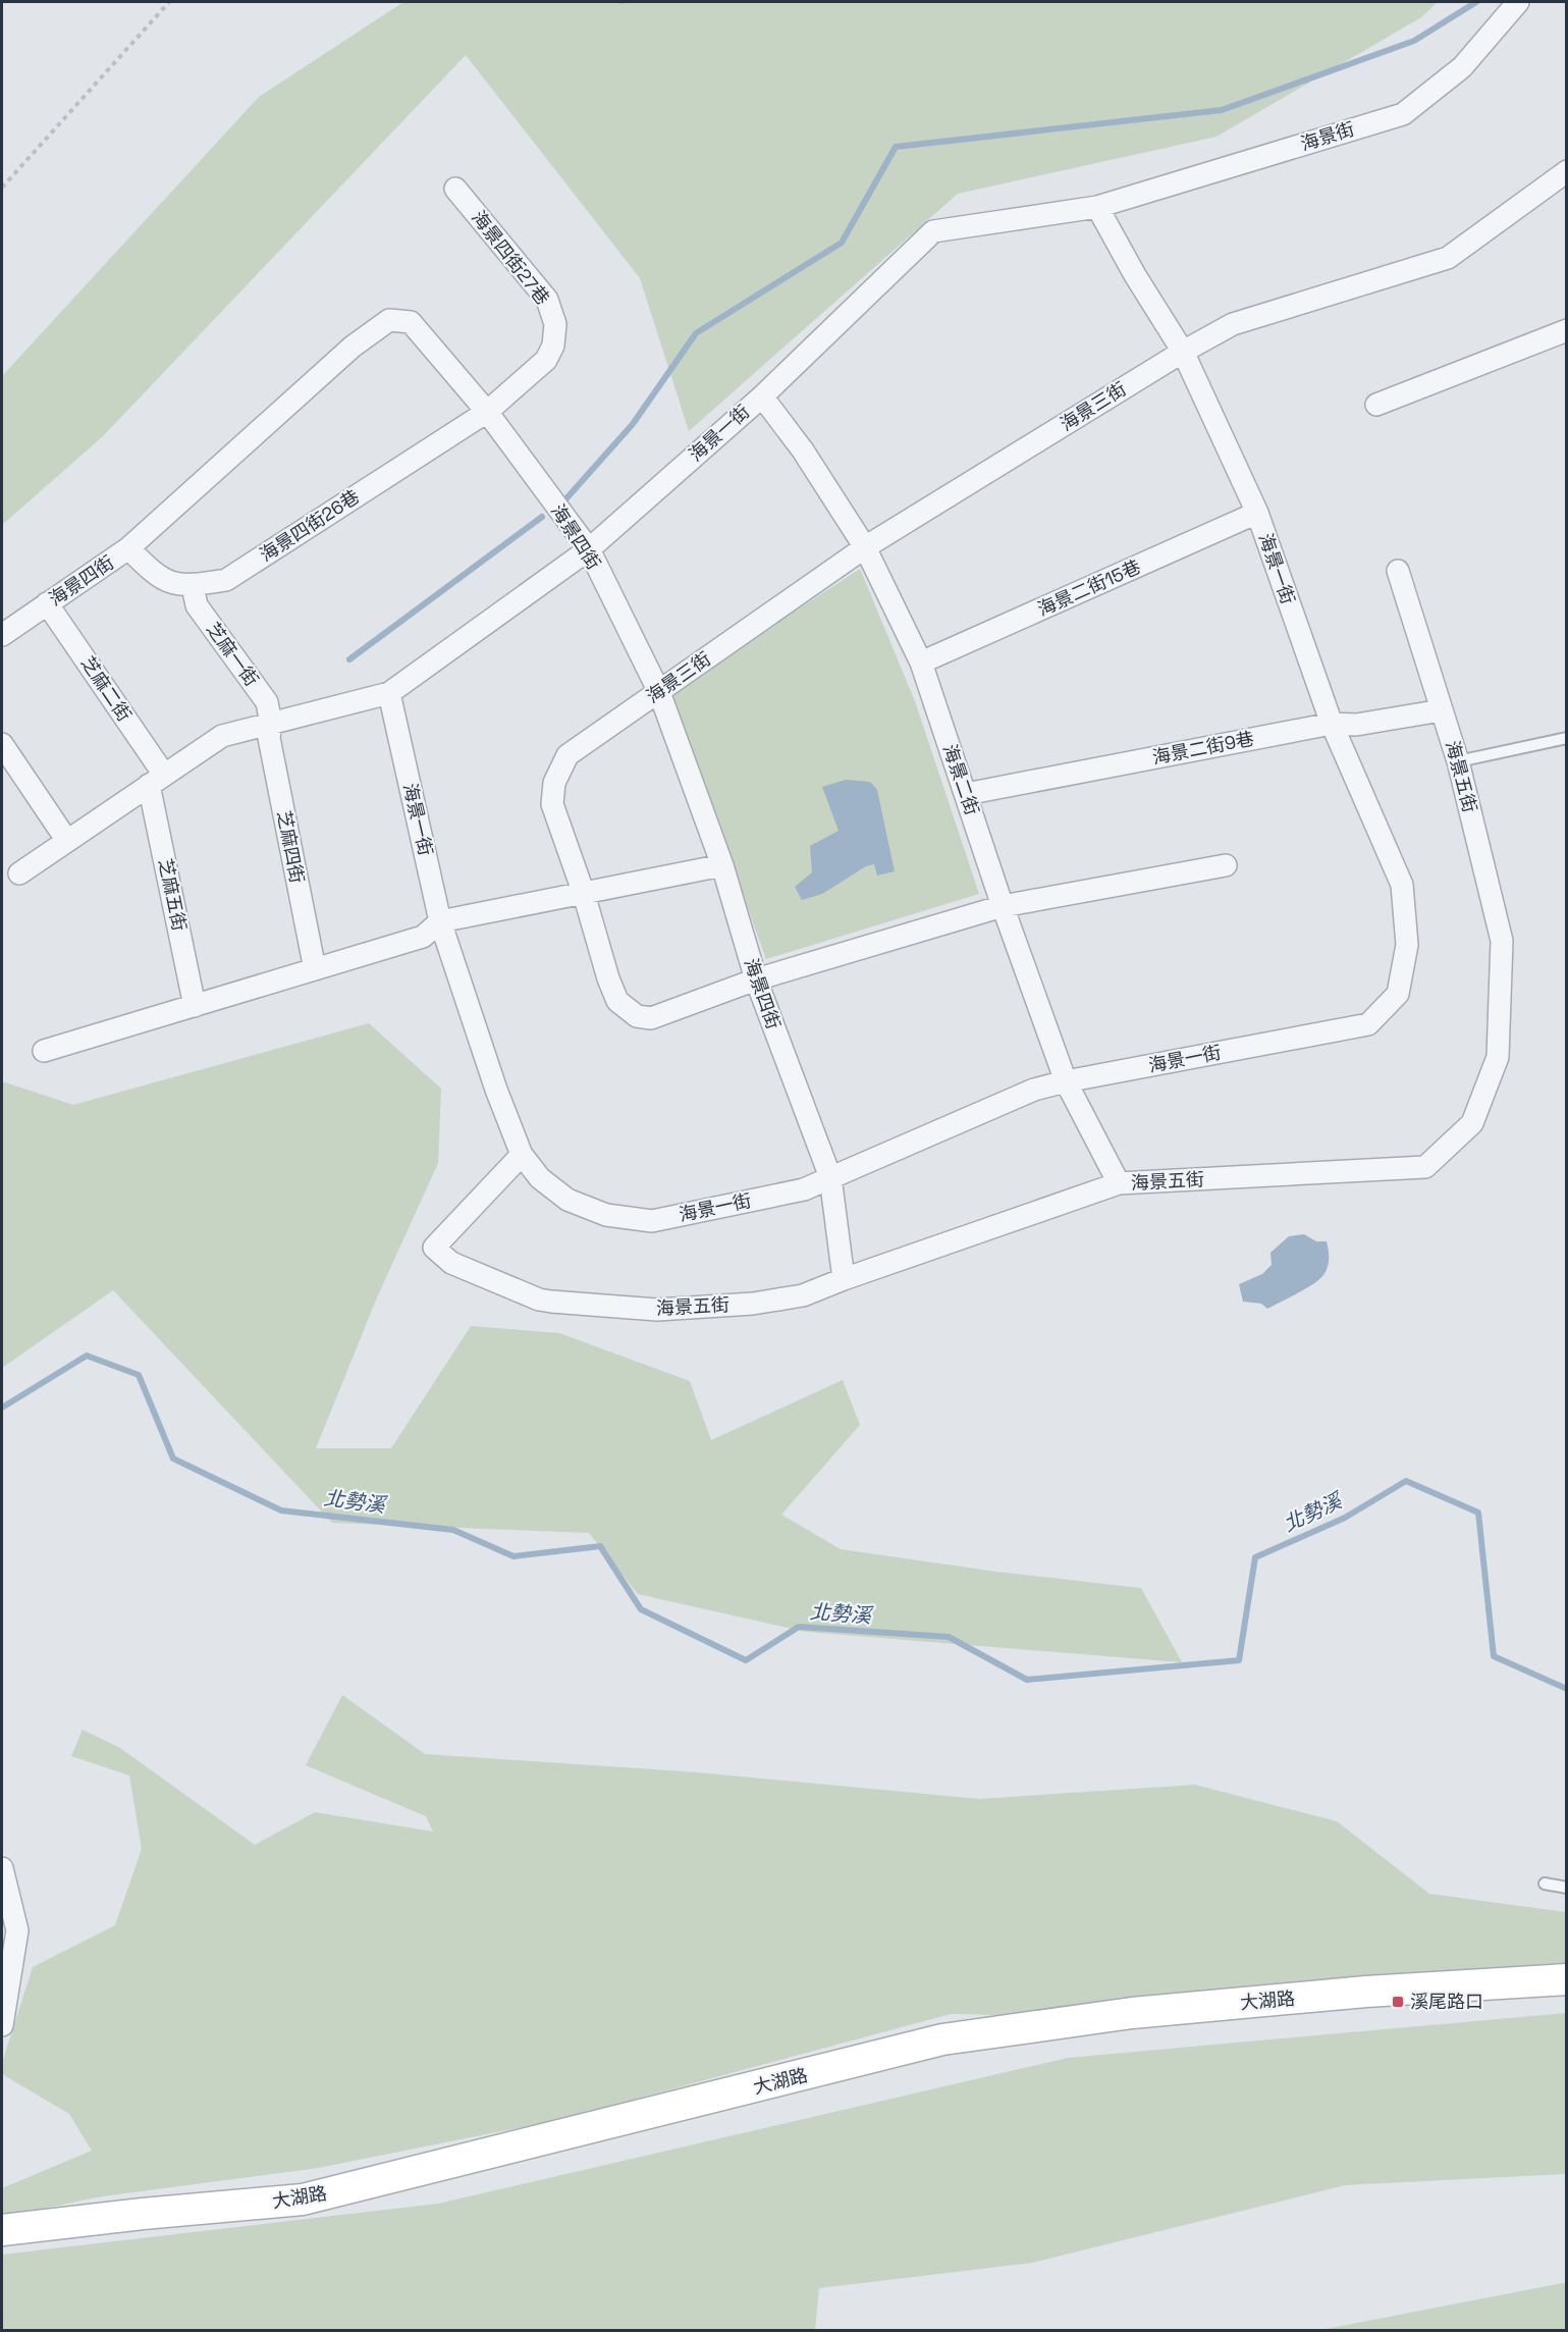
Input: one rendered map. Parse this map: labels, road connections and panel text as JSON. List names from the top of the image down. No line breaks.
{"streets":{"street":["海景街","海景四街27巷","海景三街","海景一街","海景四街26巷","海景四街","海景二街15巷","芝麻一街","芝麻二街","海景二街9巷","海景五街","海景二街","芝麻四街","芝麻五街","大湖路"]},"crossings":[["海景街","海景一街"],["海景四街27巷","海景四街26巷"],["海景四街27巷","海景四街"],["海景三街","海景一街"],["海景三街","海景四街"],["海景三街","海景二街"],["海景一街","海景四街"],["海景一街","海景二街15巷"],["海景一街","海景二街9巷"],["海景一街","海景五街"],["海景一街","海景二街"],["海景四街26巷","海景四街"],["海景四街26巷","芝麻一街"],["海景四街","芝麻二街"],["海景四街","海景五街"],["海景二街15巷","海景二街"],["芝麻一街","芝麻四街"],["芝麻二街","芝麻五街"],["海景二街9巷","海景五街"],["海景二街9巷","海景二街"],["海景五街","海景二街"]],"water":["北勢溪"],"places":{"transit":["溪尾路口"]}}
